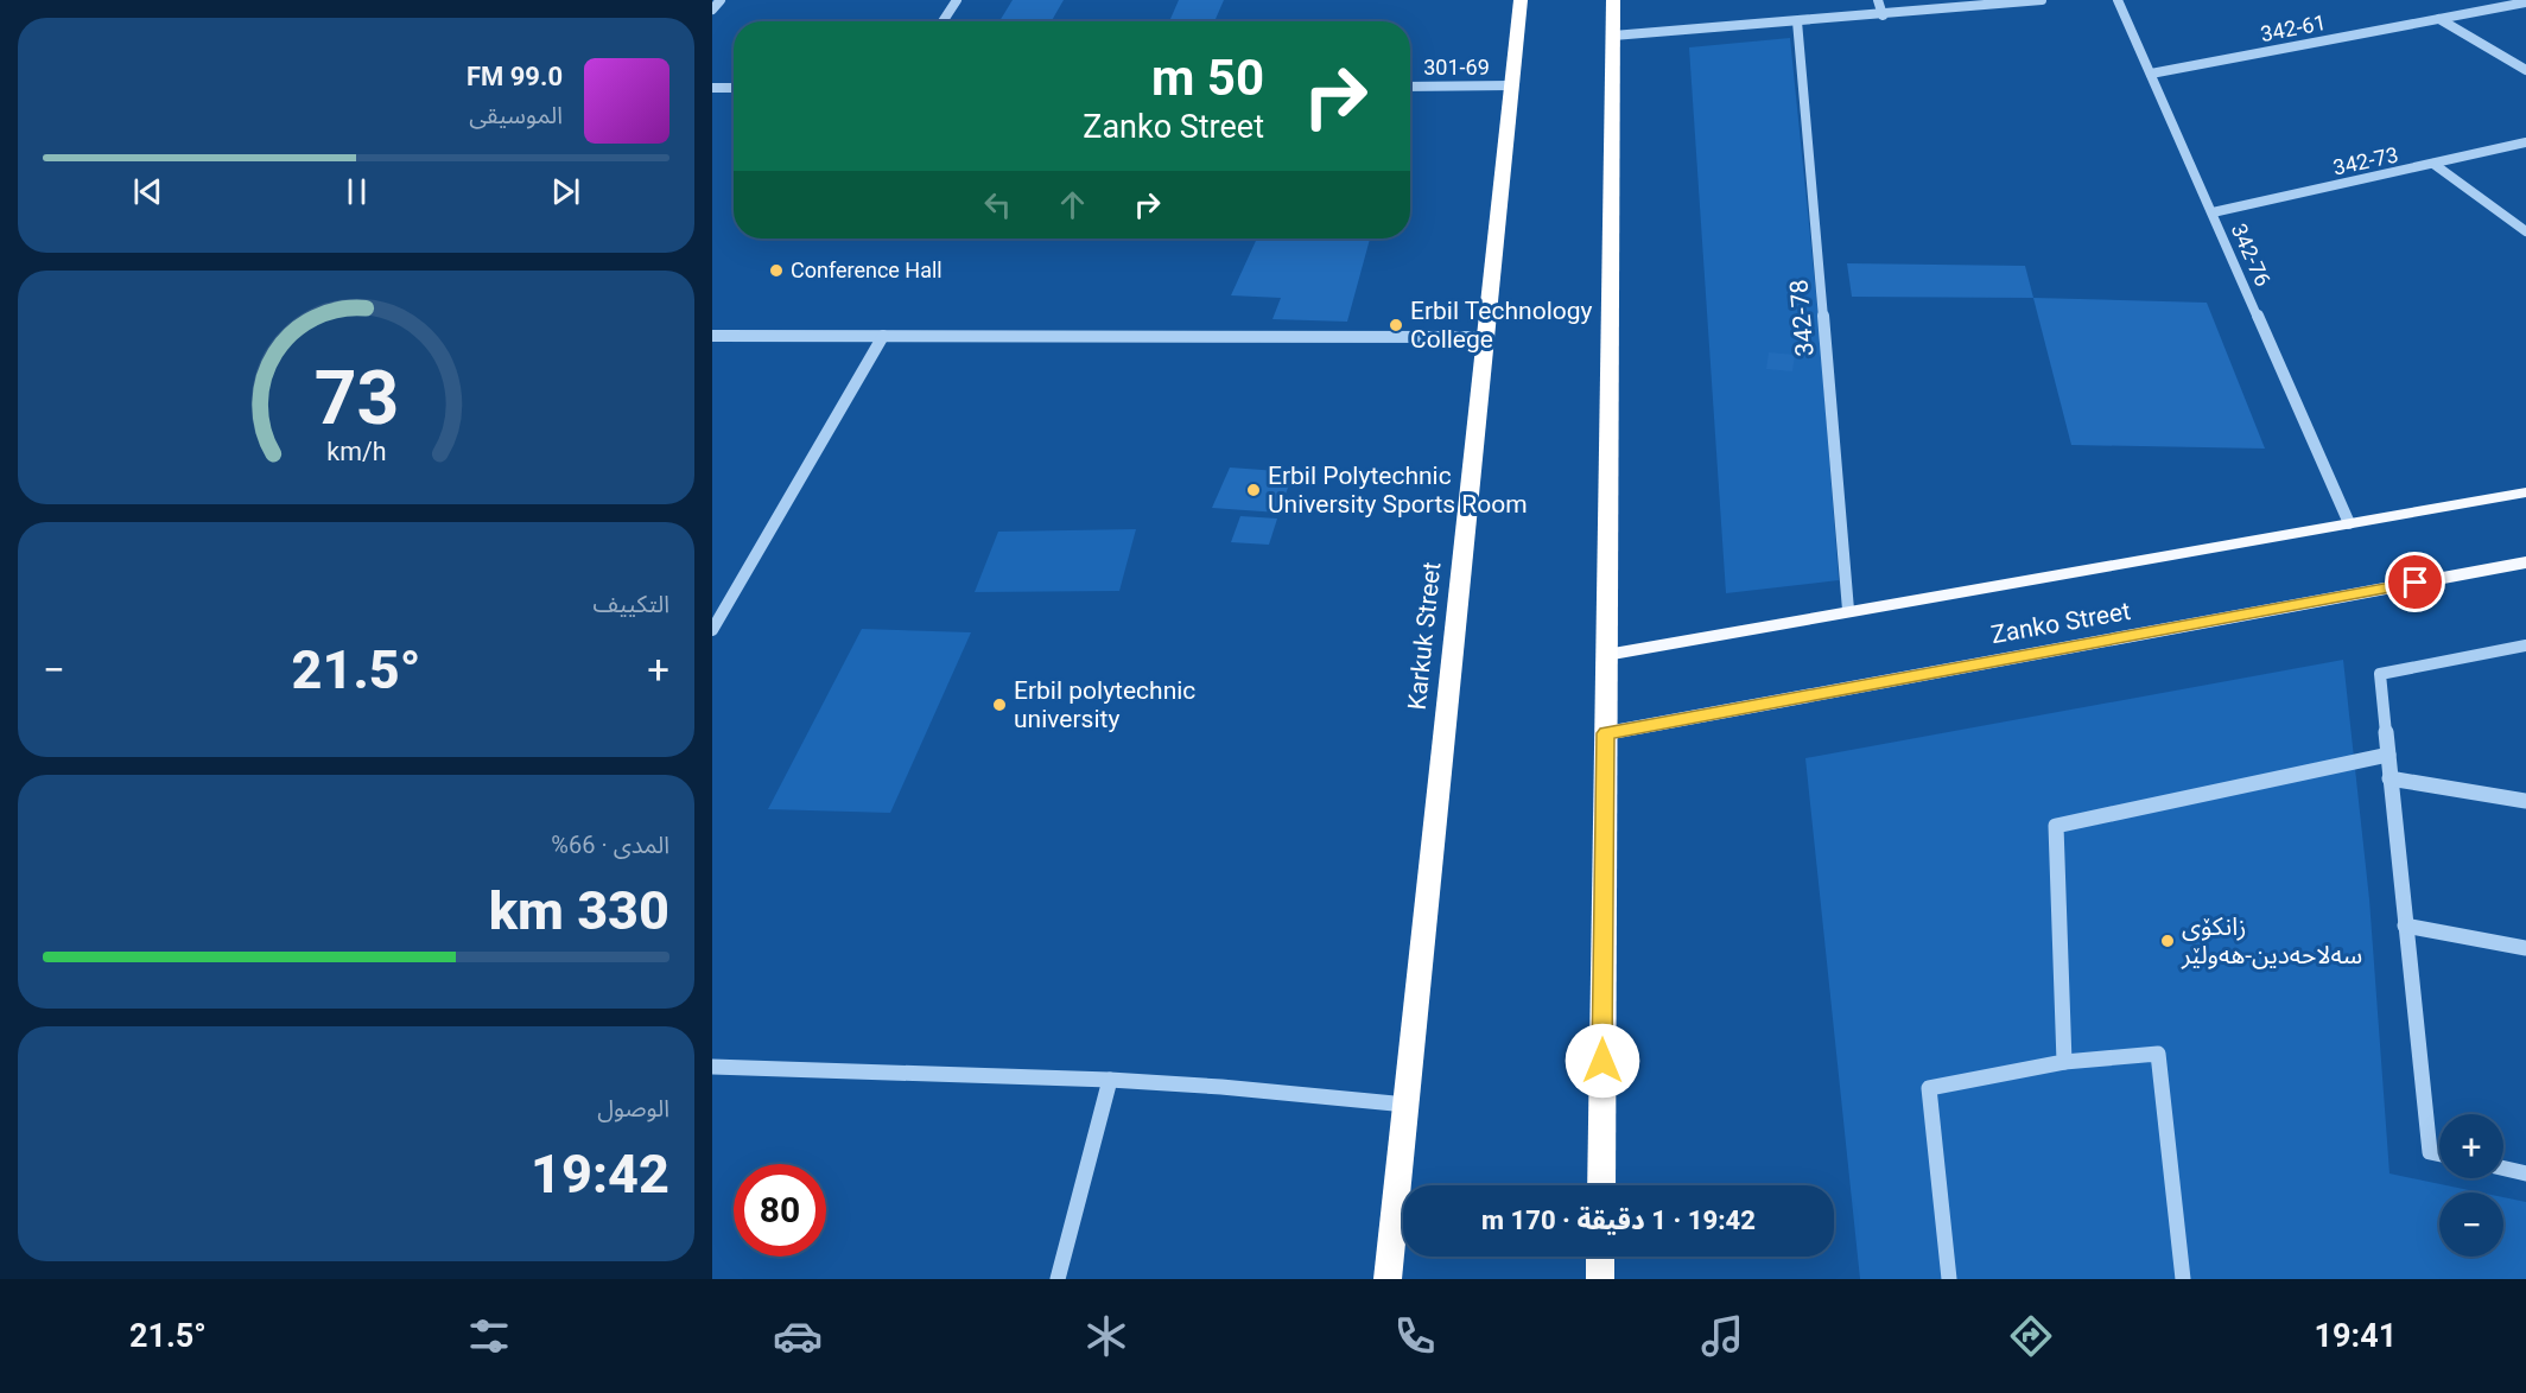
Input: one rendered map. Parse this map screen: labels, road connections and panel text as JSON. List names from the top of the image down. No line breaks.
{"streets":{"highway":["Karkuk Street"],"main road":["Zanko Street"],"street":["342-61","301-69","342-73","342-76","342-78"]},"crossings":[["342-61","342-76"],["301-69","Karkuk Street"],["342-73","342-76"],["342-76","Zanko Street"],["342-78","Zanko Street"]],"places":["Conference Hall","Erbil Technology College","Erbil Polytechnic University Sports Room","Erbil polytechnic university","زانکۆی سەلاحەدین-هەولێر"],"page":{"turn":["50 m","Zanko Street"],"song":["99.0 FM","الموسيقى"],"tile":["التكييف",["المدى · 66%","330 km"],["الوصول","19:42"]],"heat":["−","21.5°","+"],"map_buttons":["+","−"],"limit":"80","trip":"19:42 · 1 دقيقة · 170 m","tabs":["19:41","21.5°"],"gauge":["73","km/h"]}}
